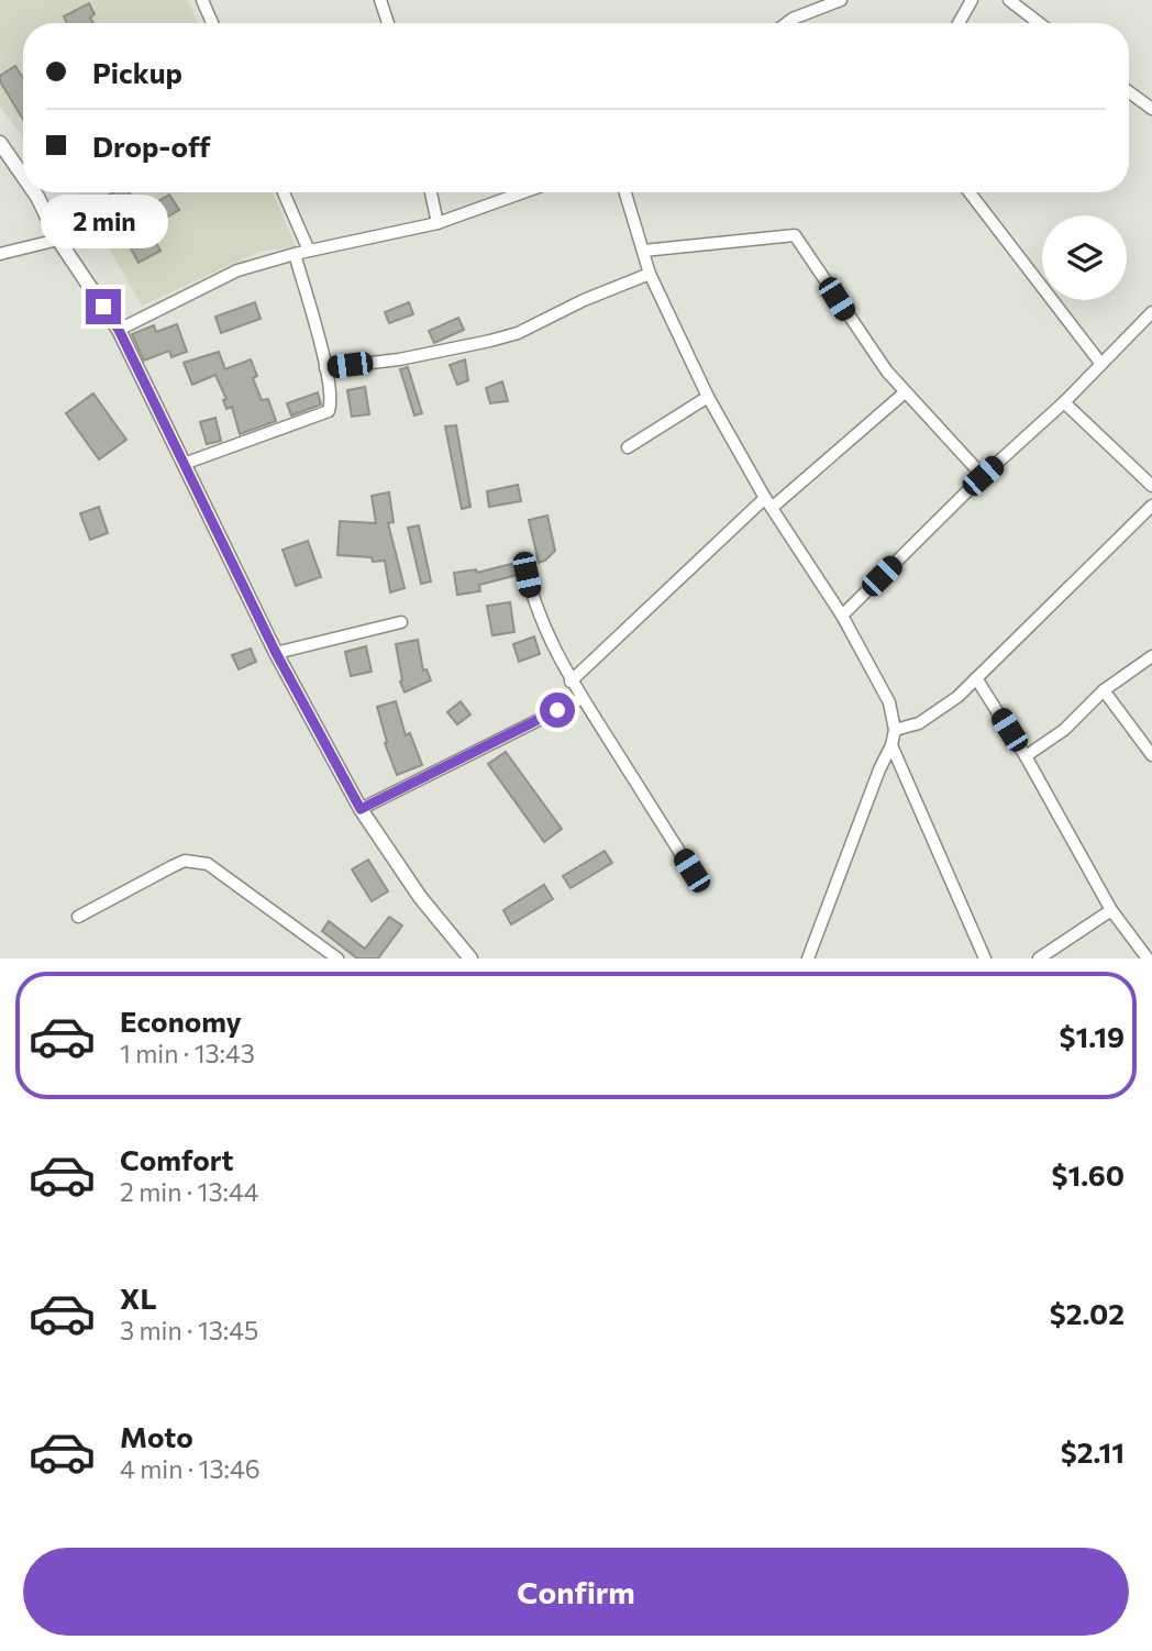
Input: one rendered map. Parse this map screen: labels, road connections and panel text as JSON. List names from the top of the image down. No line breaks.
{"page":{"banner":["Pickup","Drop-off"],"bubble":"2 min","list":[{"name":"Economy","note":"1 min · 13:43","value":"$1.19"},{"name":"Comfort","note":"2 min · 13:44","value":"$1.60"},{"name":"XL","note":"3 min · 13:45","value":"$2.02"},{"name":"Moto","note":"4 min · 13:46","value":"$2.11"}],"buttons":"Confirm"}}
